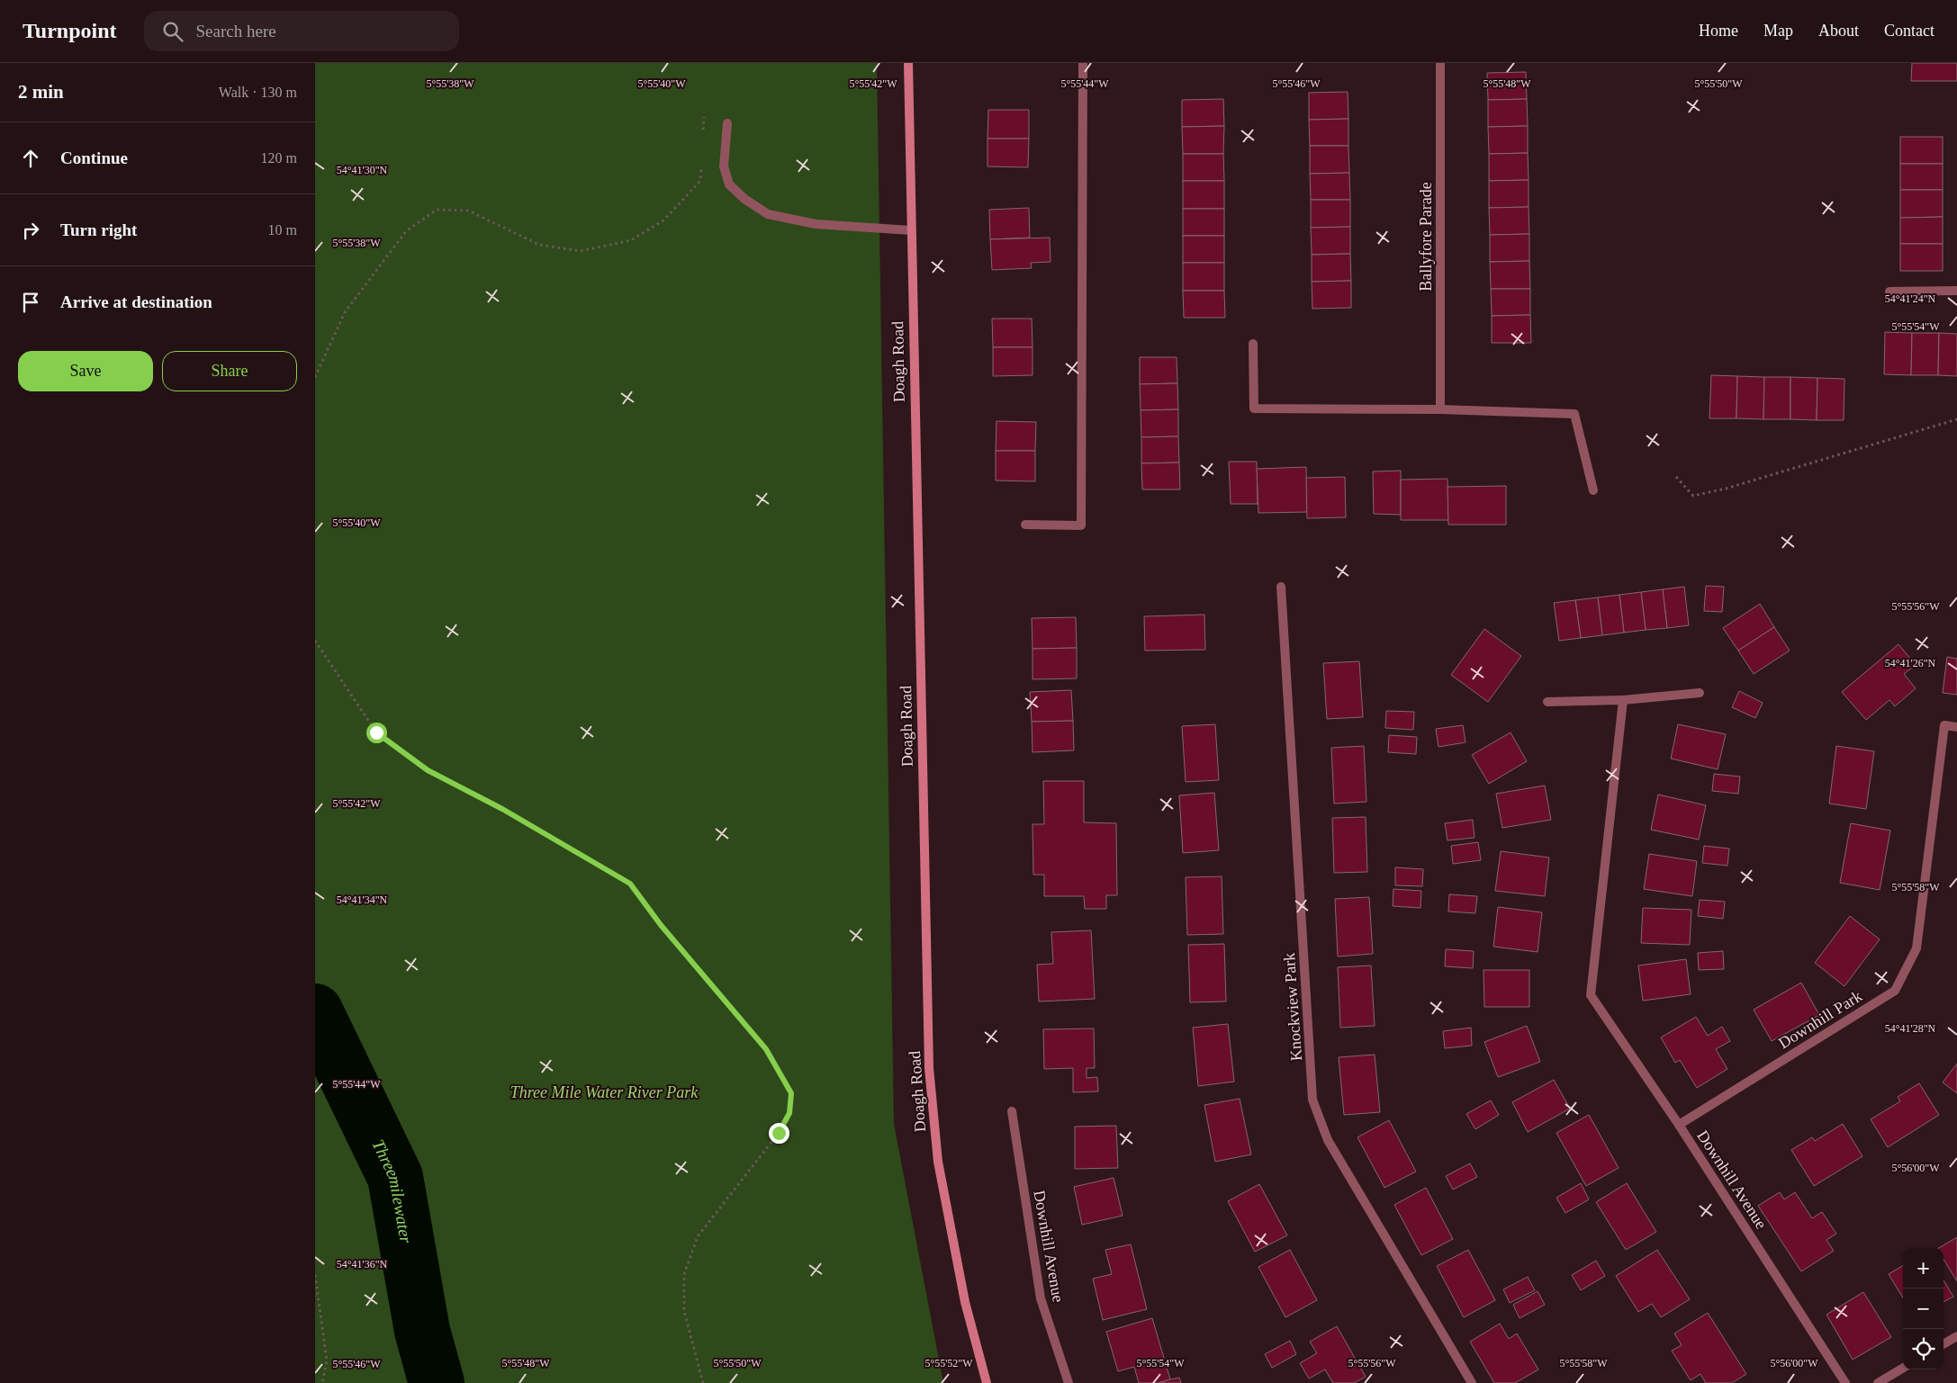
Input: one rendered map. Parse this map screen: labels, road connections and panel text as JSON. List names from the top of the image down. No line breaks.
{"streets":{"main road":["Doagh Road"],"street":["Ballyfore Parade","Knockview Park","Downhill Park","Downhill Avenue"]},"crossings":[["Downhill Park","Downhill Avenue"]],"water":["Threemilewater"],"parks":["Three Mile Water River Park"],"page":{"header":"Turnpoint","search":"Search here","nav":["Home","Map","About","Contact"],"heading":["2 min","Walk · 130 m"],"list":[["Continue","120 m"],["Turn right","10 m"],"Arrive at destination"],"buttons":["Save","Share"],"map_buttons":["+","−"]},"coordinates":["5°55'38\"W","5°55'40\"W","5°55'42\"W","5°55'44\"W","5°55'46\"W","5°55'48\"W","5°55'50\"W","54°41'30\"N","54°41'24\"N","5°55'54\"W","5°55'56\"W","54°41'26\"N","5°55'58\"W","54°41'34\"N","54°41'28\"N","5°56'00\"W","54°41'36\"N","5°55'52\"W"]}
